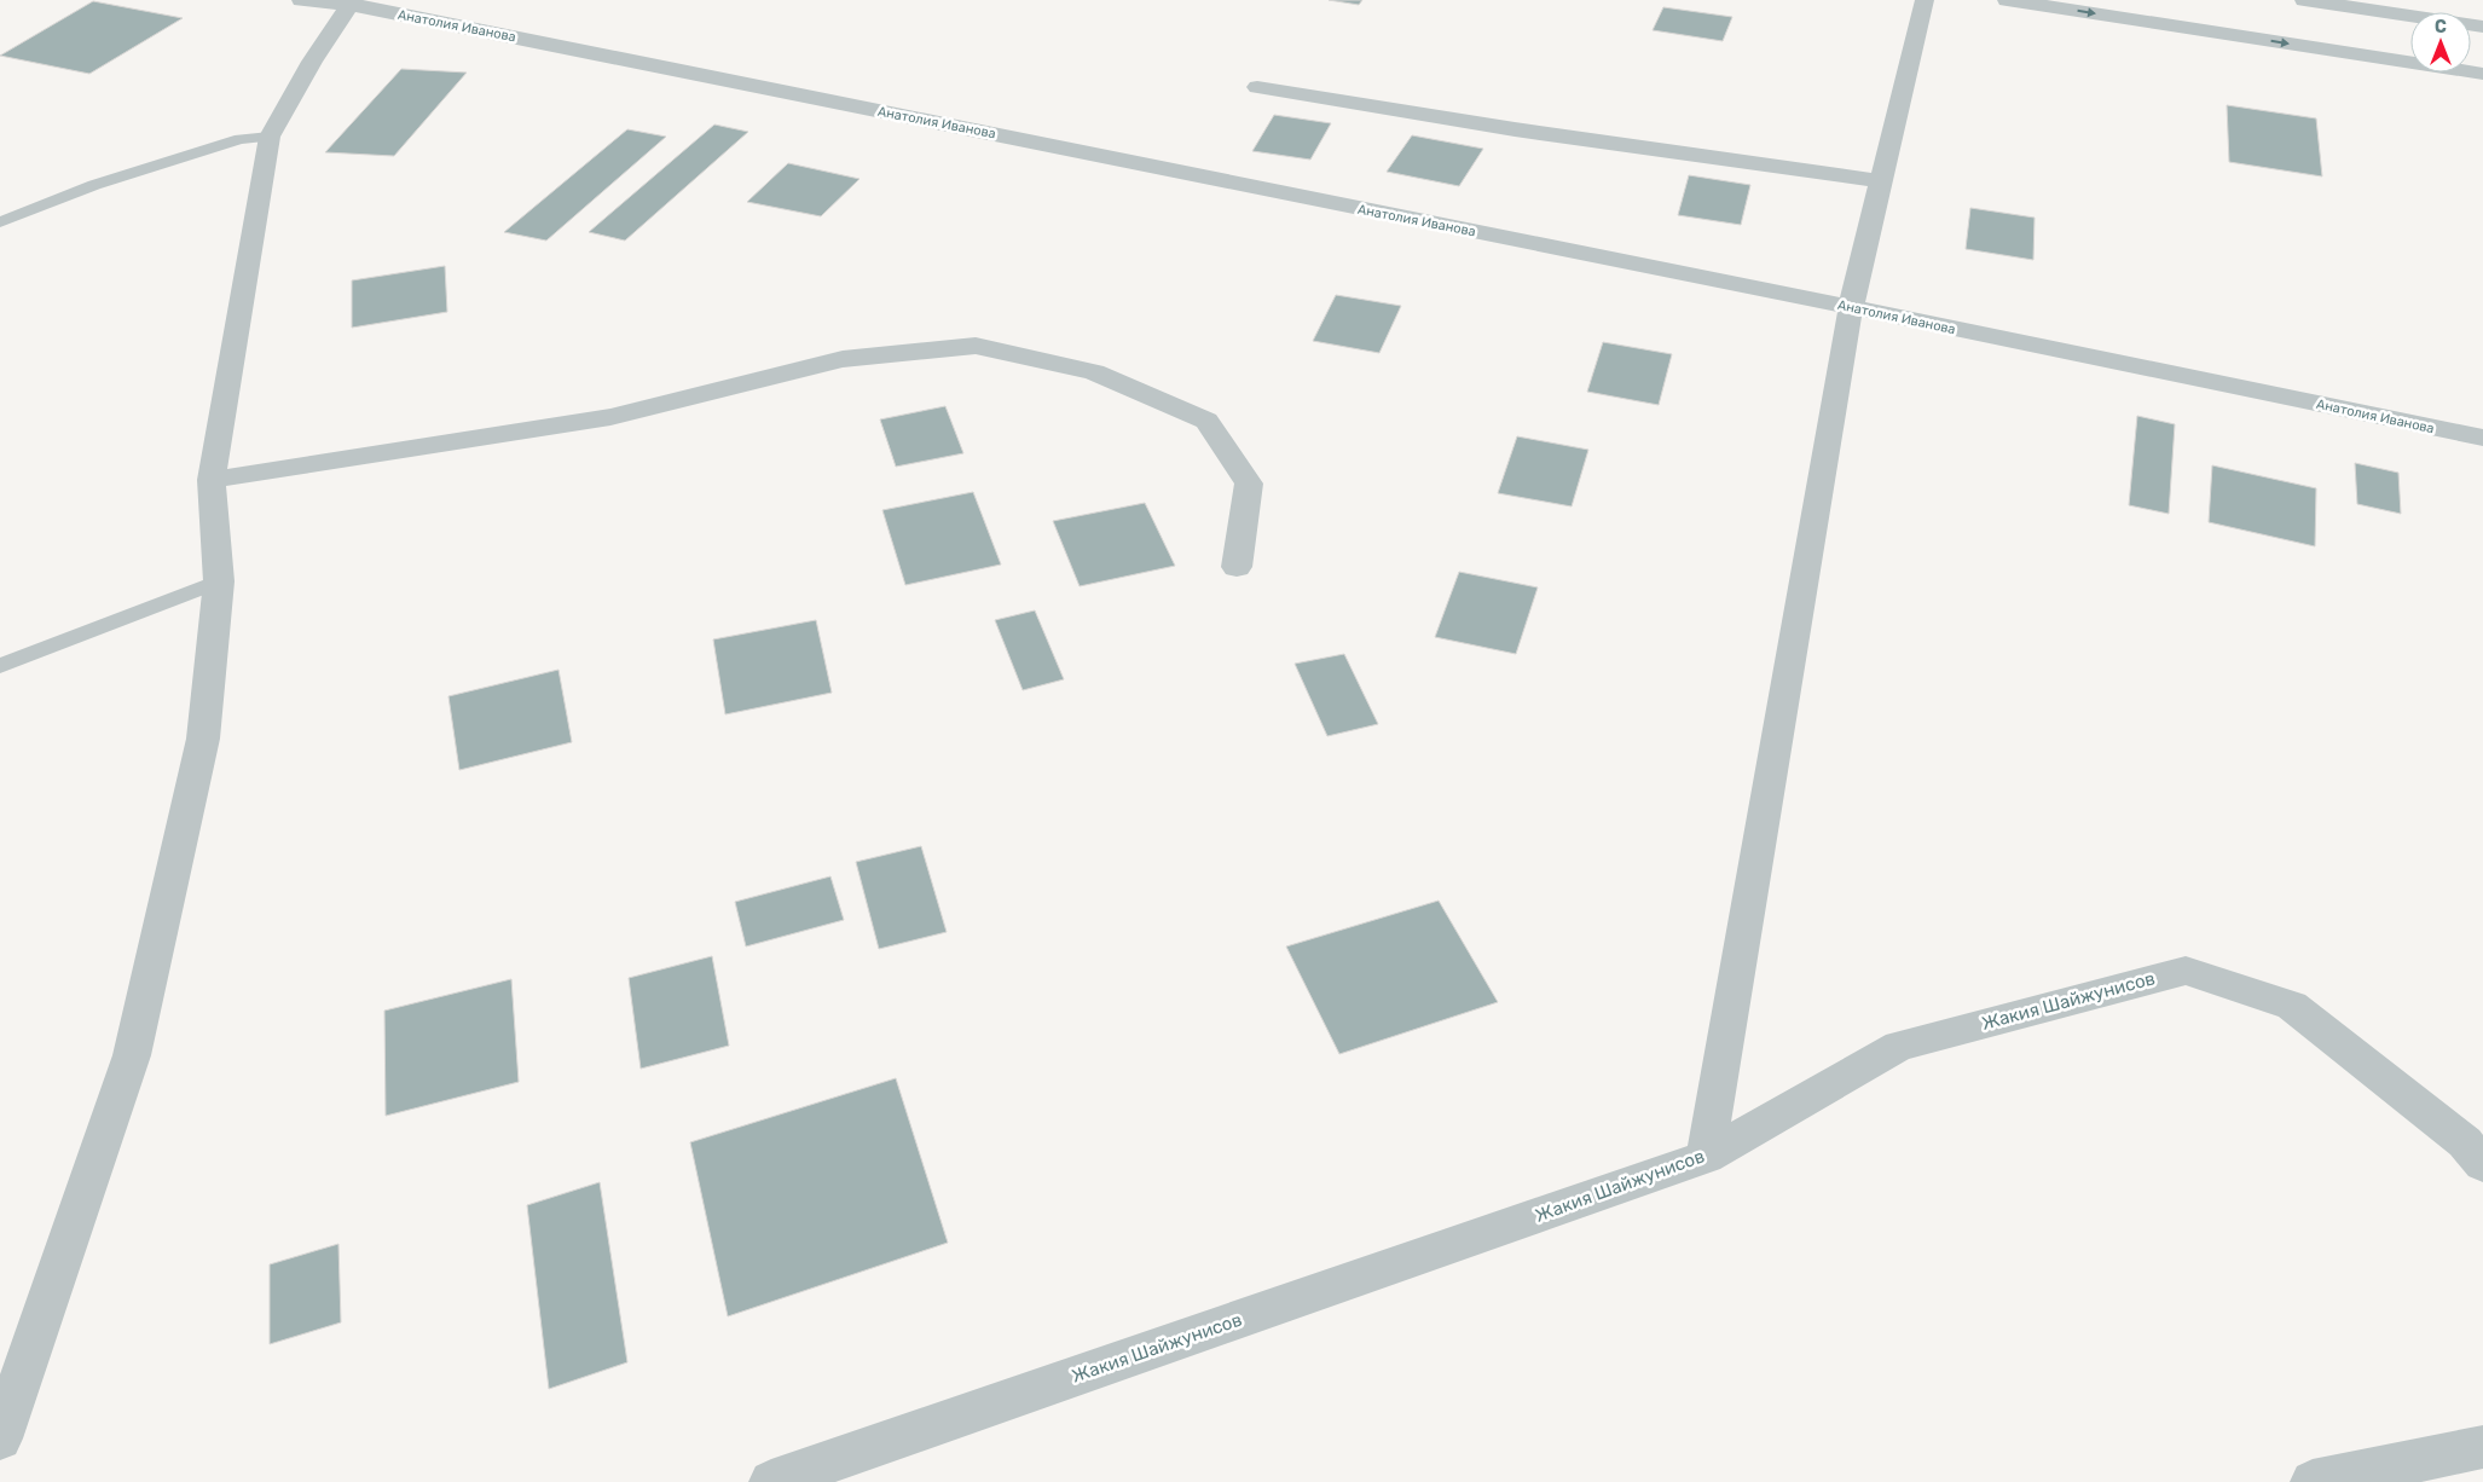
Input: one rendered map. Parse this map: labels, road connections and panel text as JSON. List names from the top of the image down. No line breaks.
{"streets":{"street":["Анатолия Иванова","Жакия Шайжунисов"]},"north":"top"}
